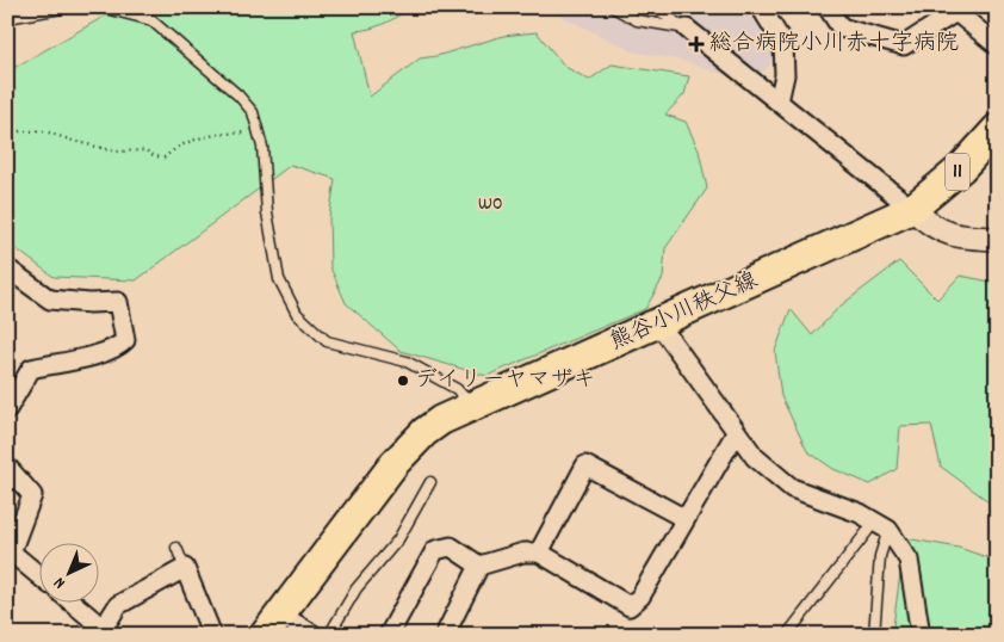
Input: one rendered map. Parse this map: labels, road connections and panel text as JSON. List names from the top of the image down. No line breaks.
{"streets":{"main road":["11","熊谷小川秩父線"]},"parks":["wo"],"places":{"health":["総合病院小川赤十字病院"],"other":["デイリーヤマザキ"]},"north":"bottom left"}
